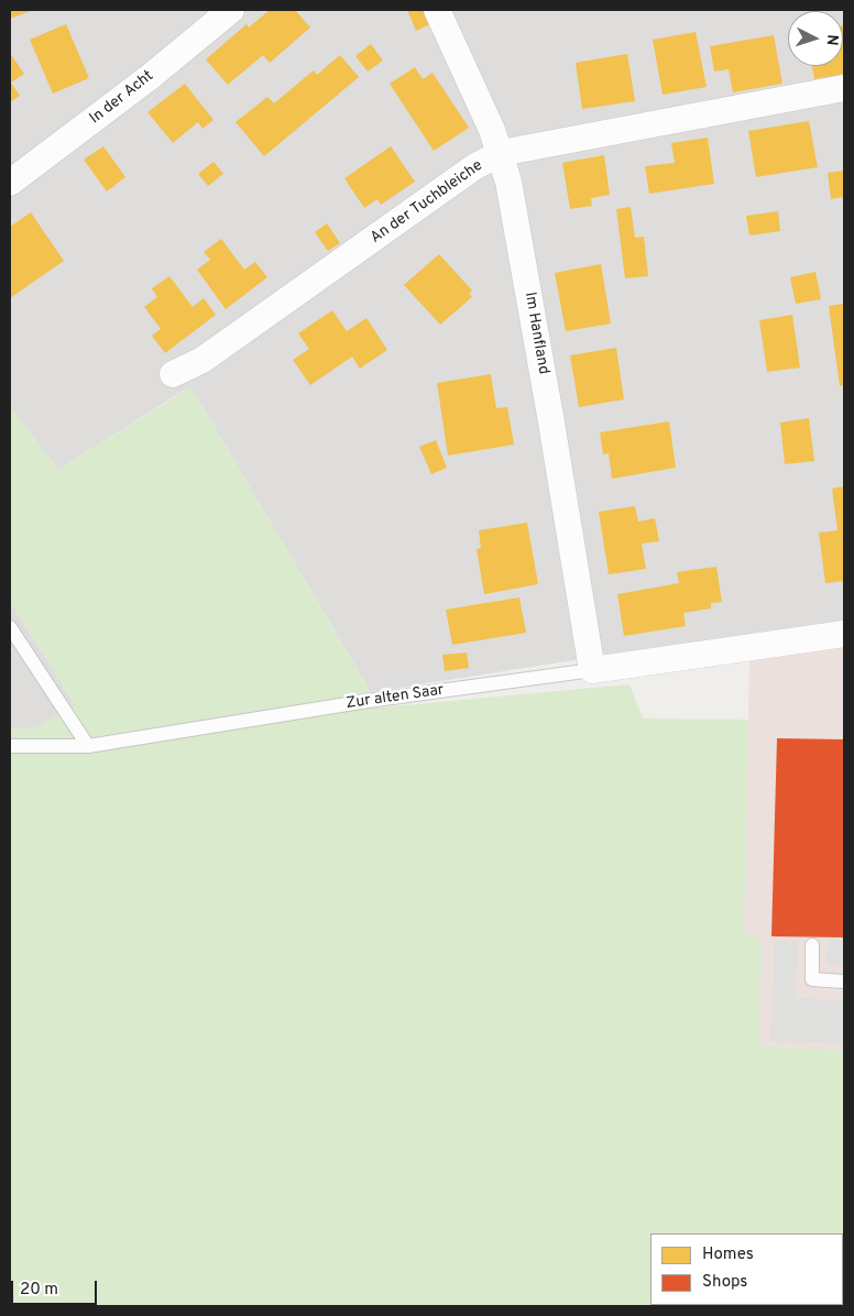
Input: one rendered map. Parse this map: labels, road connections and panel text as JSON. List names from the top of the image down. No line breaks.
{"streets":{"street":["In der Acht","An der Tuchbleiche","Im Hanfland","Zur alten Saar"]},"crossings":[["An der Tuchbleiche","Im Hanfland"],["Im Hanfland","Zur alten Saar"]],"legend":["Homes","Shops"],"scale_bar":"20 m","north":"right"}
